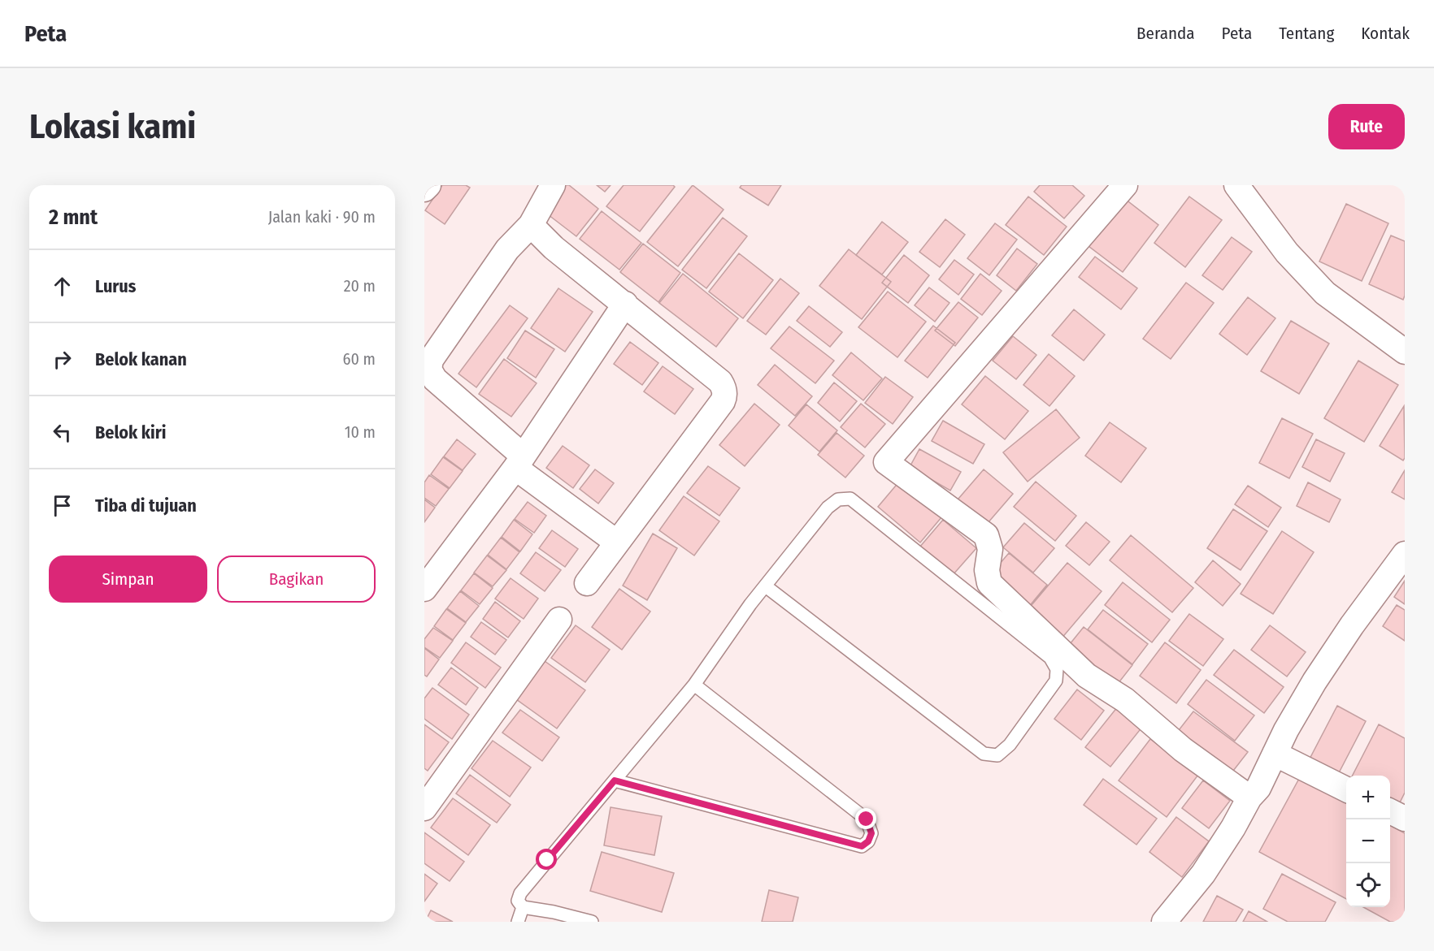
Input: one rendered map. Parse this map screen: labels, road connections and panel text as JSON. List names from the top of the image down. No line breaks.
{"page":{"header":"Peta","nav":["Beranda","Peta","Tentang","Kontak"],"buttons":["Rute",["Simpan","Bagikan"]],"title":"Lokasi kami","heading":["2 mnt","Jalan kaki · 90 m"],"list":[["Lurus","20 m"],["Belok kanan","60 m"],["Belok kiri","10 m"],"Tiba di tujuan"],"map_buttons":["+","−"]}}
